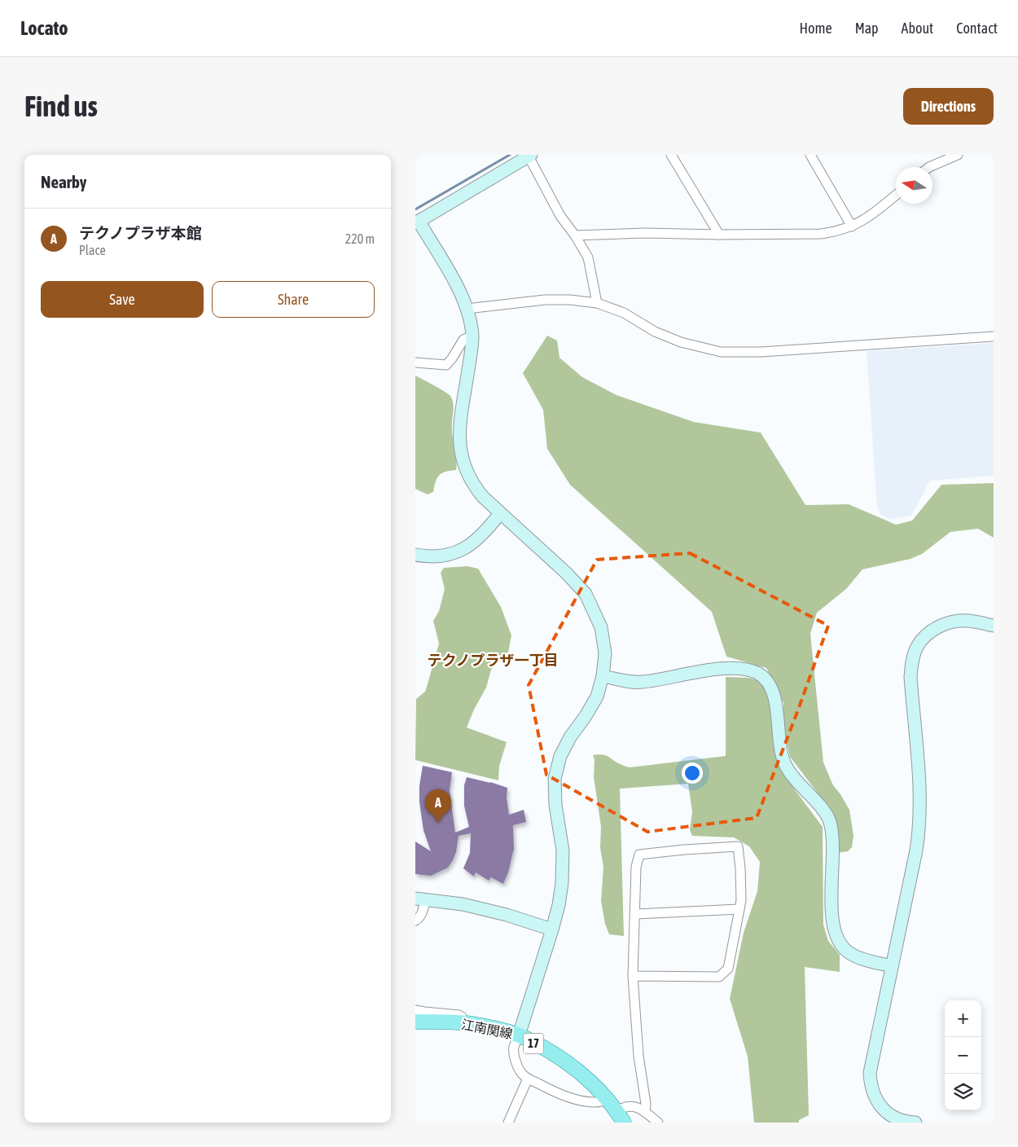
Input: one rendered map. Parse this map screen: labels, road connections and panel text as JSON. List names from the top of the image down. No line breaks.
{"streets":{"main road":["江南関線","17"]},"districts":["テクノプラザ一丁目"],"north":"left","page":{"header":"Locato","nav":["Home","Map","About","Contact"],"buttons":["Directions",["Save","Share"]],"title":"Find us","heading":"Nearby","list":[{"mark":"A","name":"テクノプラザ本館","note":"Place","value":"220 m"}],"pins":"A","map_buttons":["+","−"]}}
